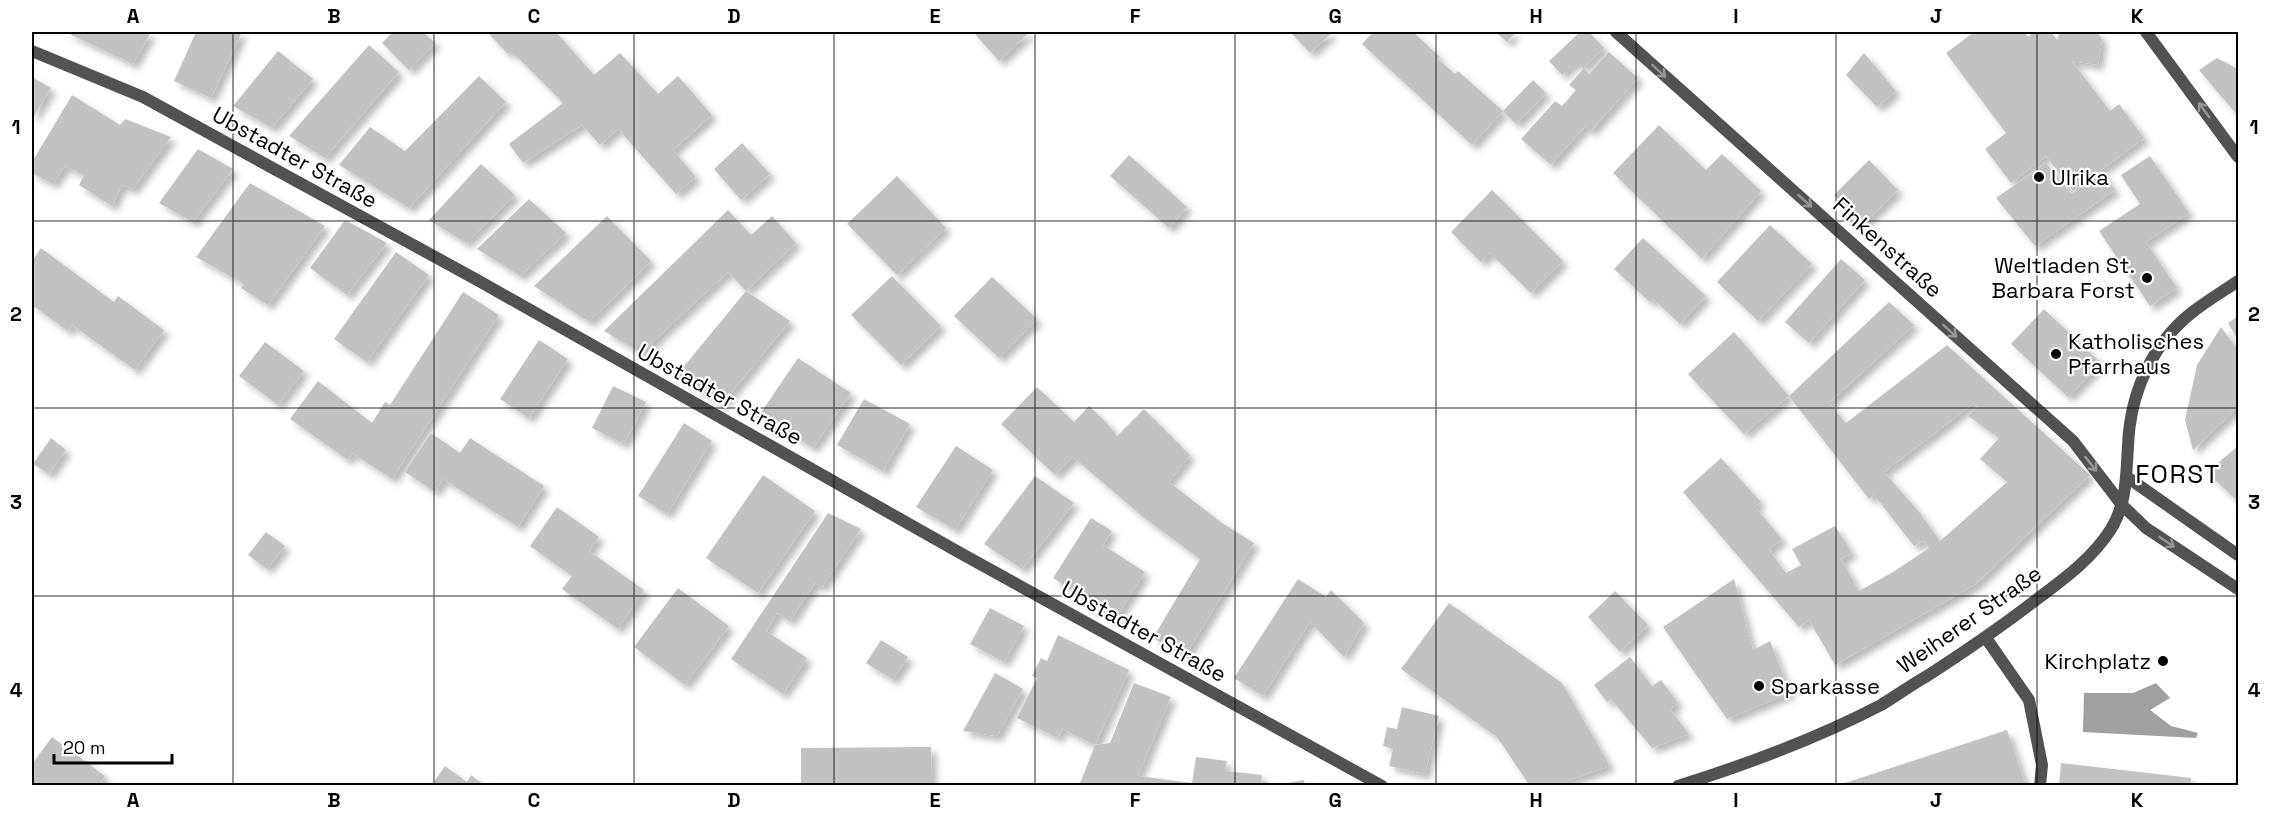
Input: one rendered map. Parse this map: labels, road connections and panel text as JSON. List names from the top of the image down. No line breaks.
{"streets":{"street":["Ubstadter Straße","Finkenstraße","Weiherer Straße"]},"crossings":[["Finkenstraße","Weiherer Straße"]],"one_way":["Finkenstraße"],"districts":["FORST"],"places":["Ulrika","Weltladen St. Barbara Forst","Katholisches Pfarrhaus","Kirchplatz","Sparkasse"],"scale_bar":"20 m","grid":{"columns":["A","B","C","D","E","F","G","H","I","J","K"],"rows":["1","2","3","4"]}}
